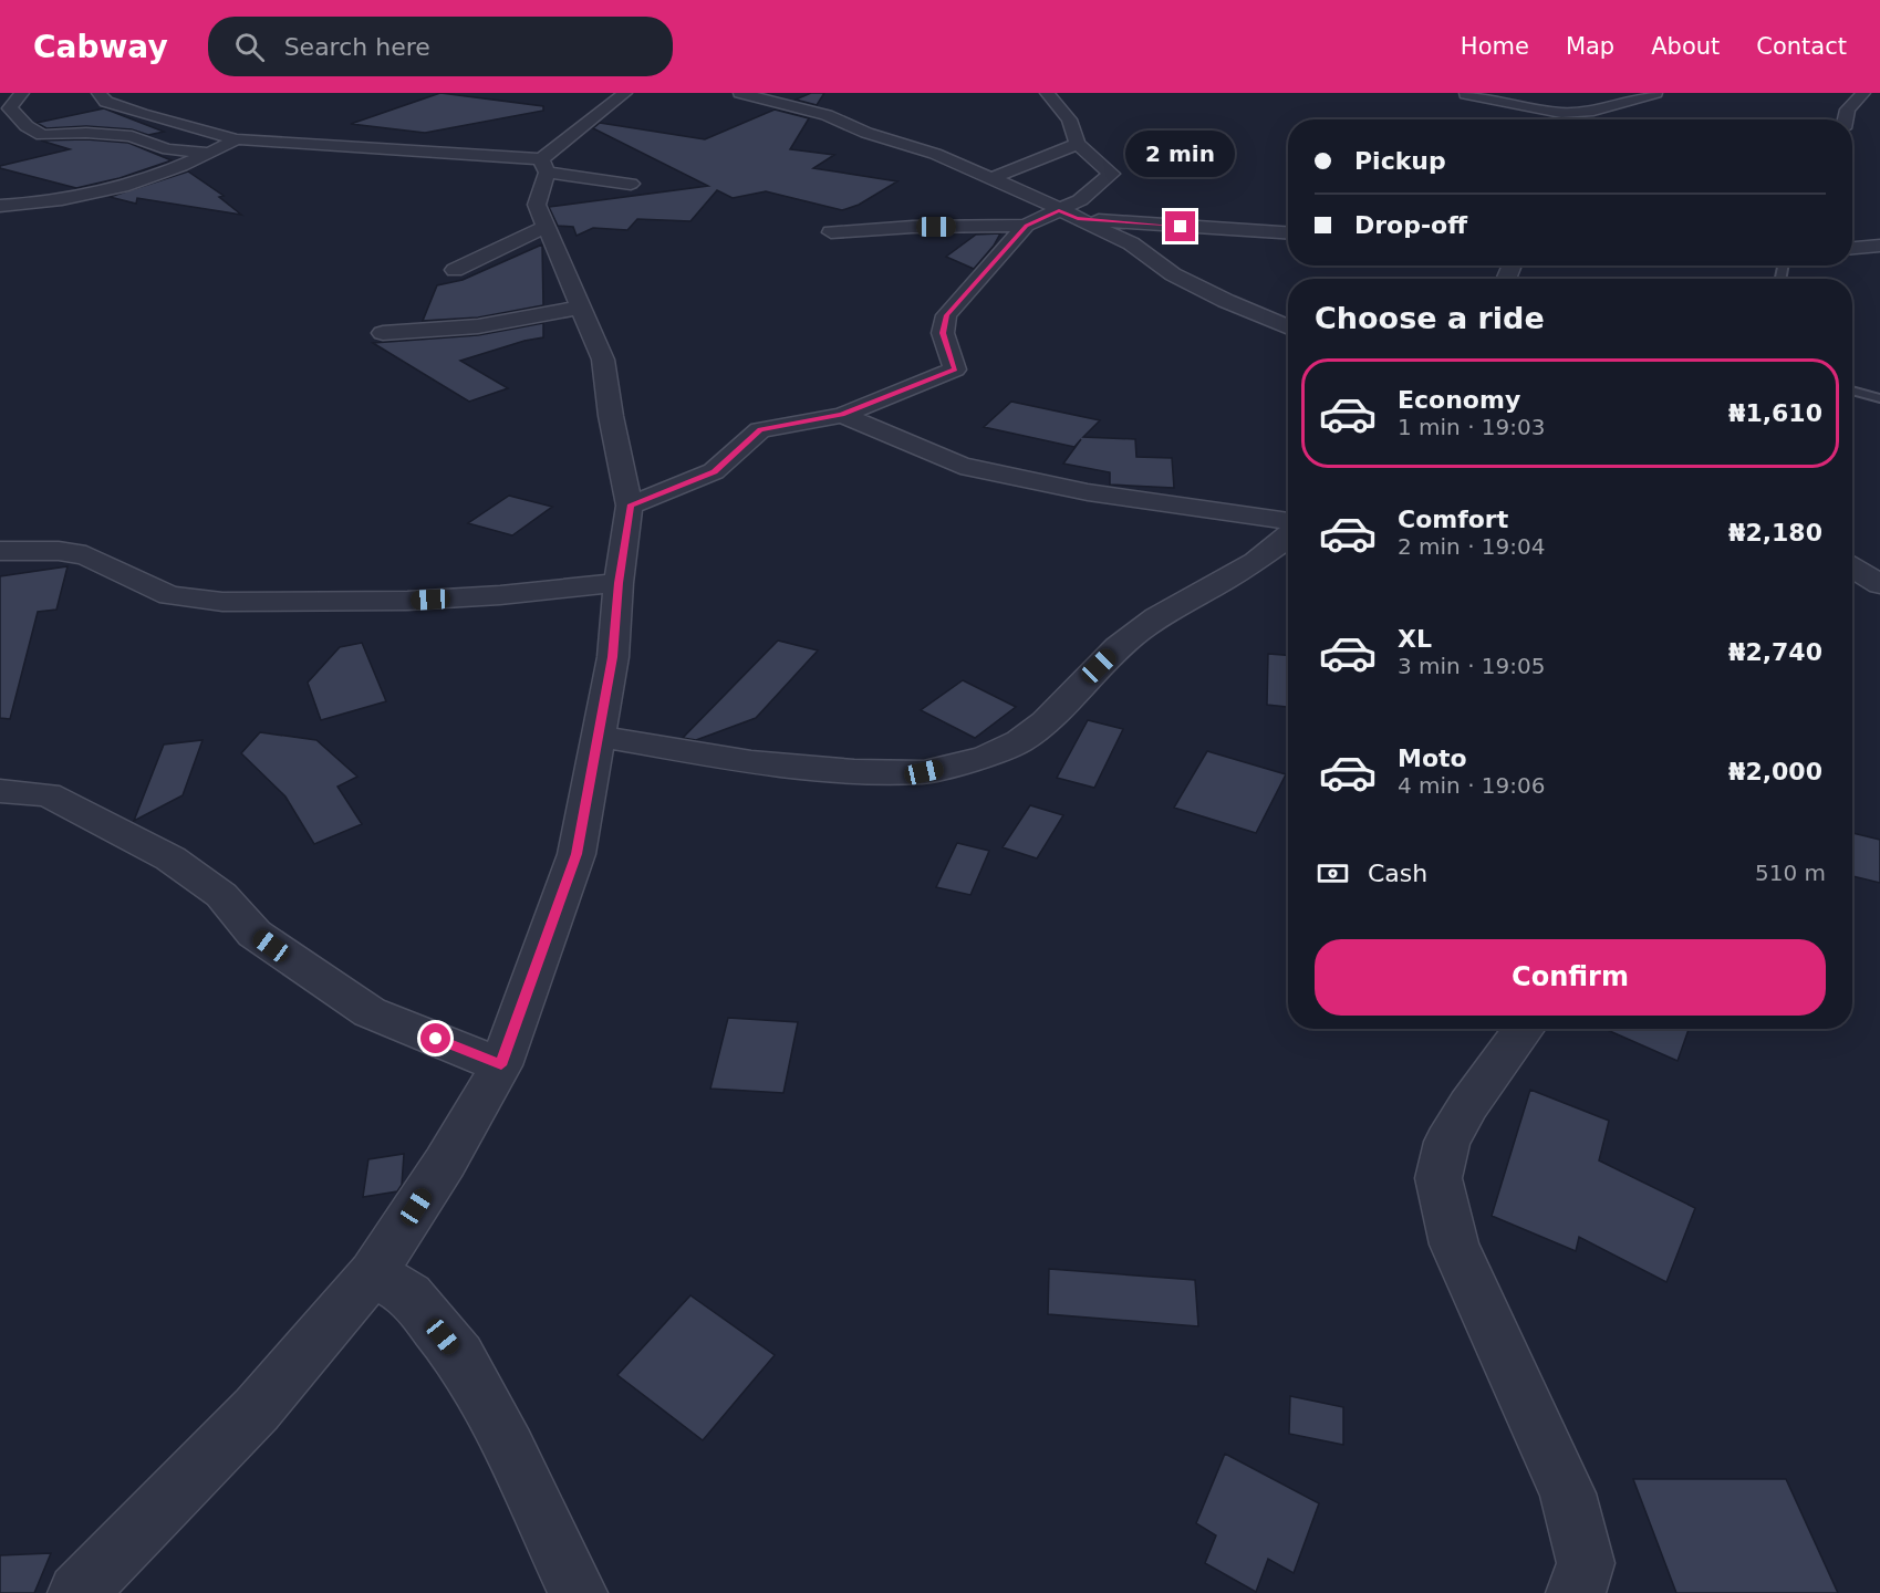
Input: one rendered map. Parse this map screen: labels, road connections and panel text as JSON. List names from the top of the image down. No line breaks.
{"page":{"header":"Cabway","search":"Search here","nav":["Home","Map","About","Contact"],"banner":["Pickup","Drop-off"],"bubble":"2 min","heading":"Choose a ride","list":[{"name":"Economy","note":"1 min · 19:03","value":"₦1,610"},{"name":"Comfort","note":"2 min · 19:04","value":"₦2,180"},{"name":"XL","note":"3 min · 19:05","value":"₦2,740"},{"name":"Moto","note":"4 min · 19:06","value":"₦2,000"}],"pay":["Cash","510 m"],"buttons":"Confirm"}}
